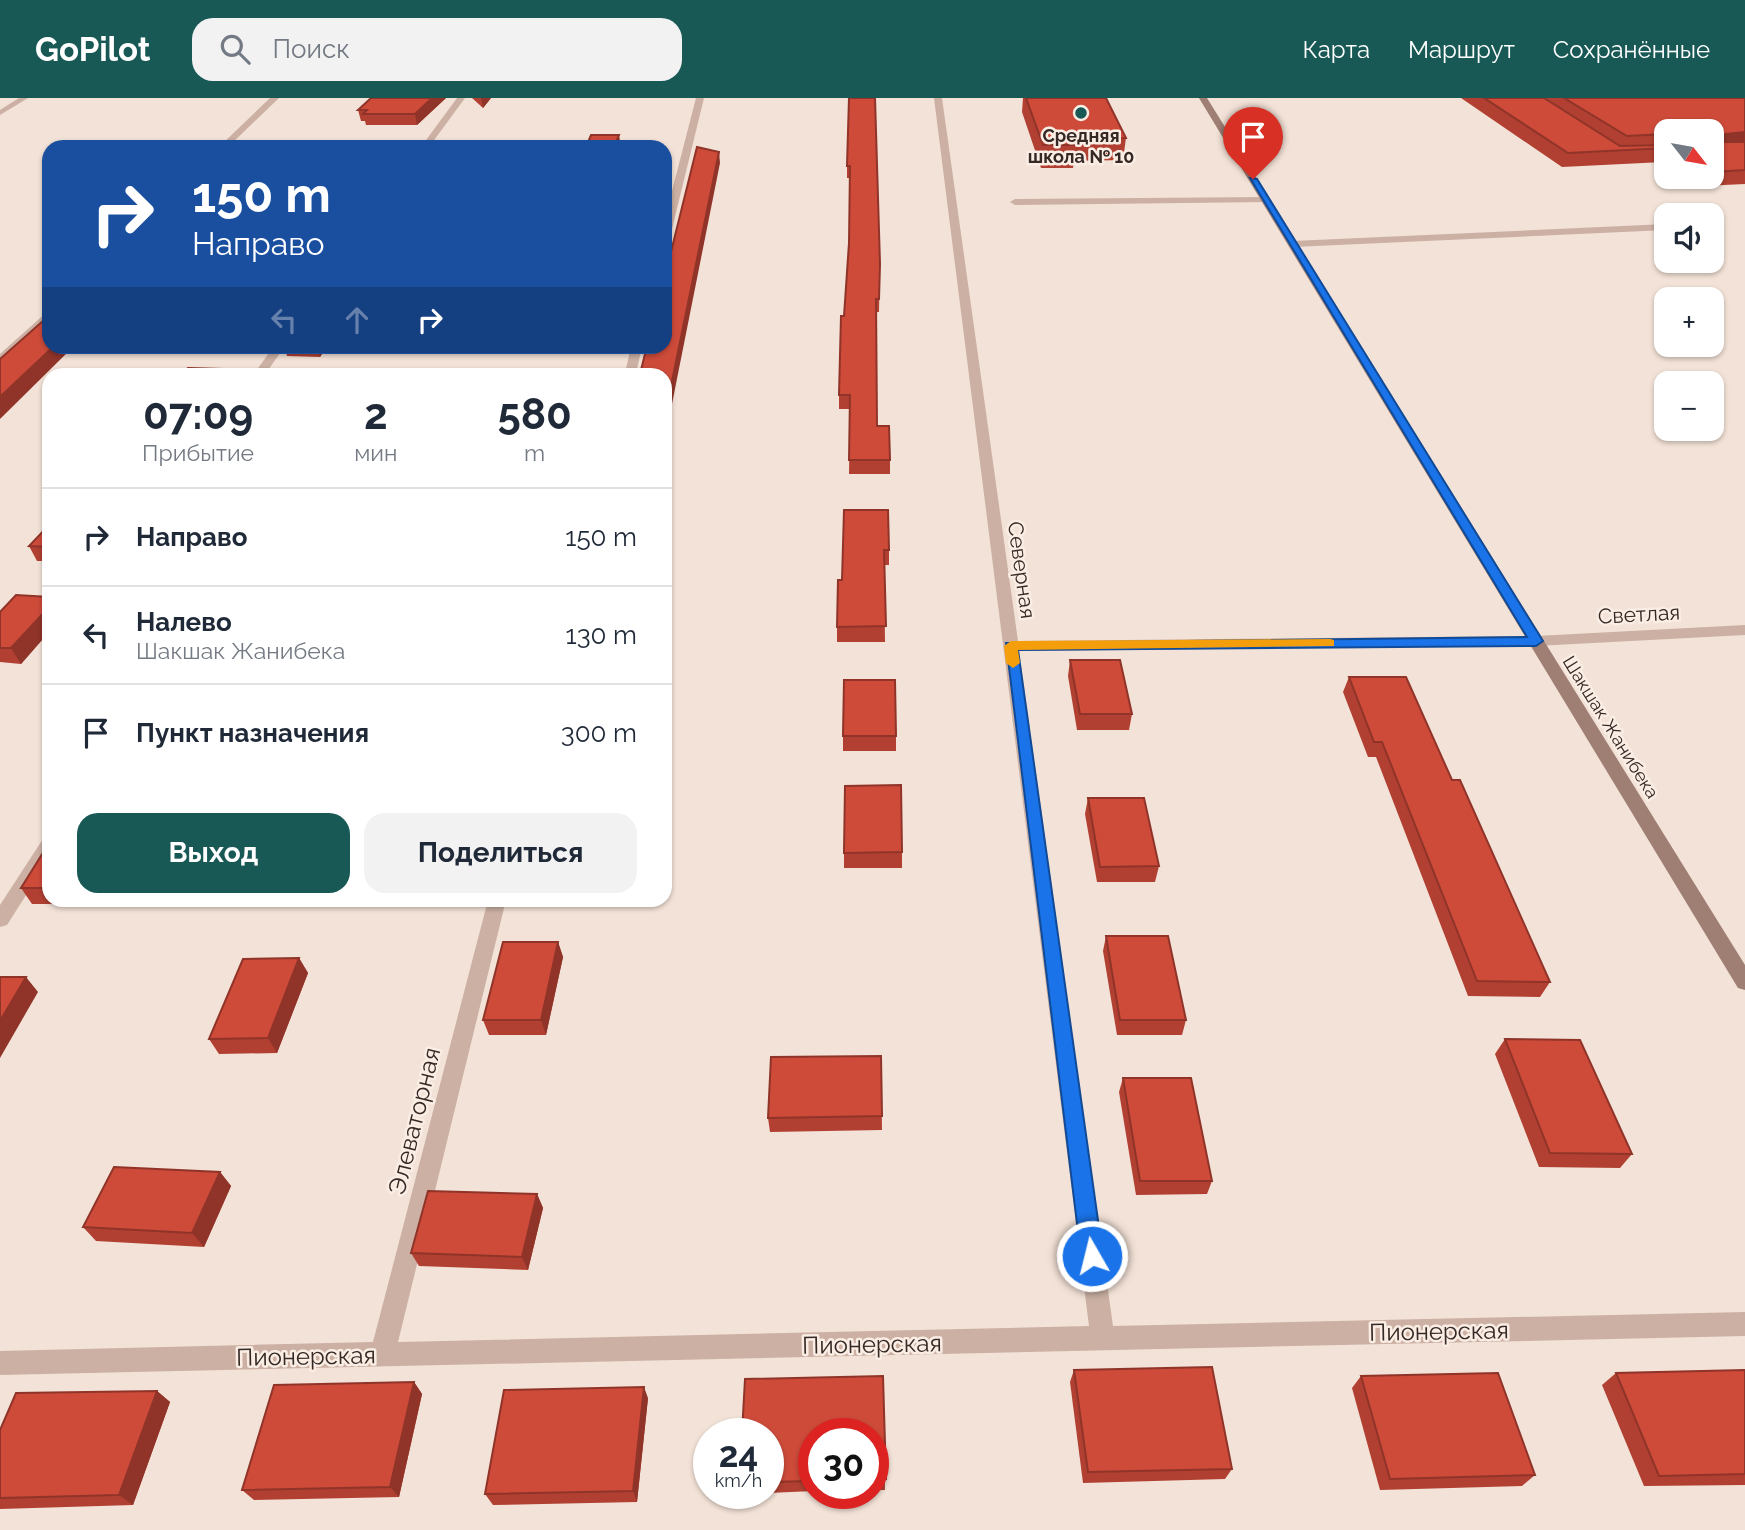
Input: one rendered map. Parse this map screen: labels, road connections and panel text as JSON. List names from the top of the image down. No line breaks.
{"streets":{"main road":["Шакшак Жанибека"],"street":["Северная","Светлая","Элеваторная","Пионерская"]},"crossings":[["Северная","Светлая"],["Северная","Пионерская"],["Светлая","Шакшак Жанибека"],["Элеваторная","Пионерская"]],"places":["Средняя школа № 10"],"north":"bottom right","page":{"header":"GoPilot","search":"Поиск","nav":["Карта","Маршрут","Сохранённые"],"map_buttons":["+","−"],"turn":["150 m","Направо"],"eta":["07:09","Прибытие","2","мин","580","m"],"list":[{"name":"Направо","value":"150 m"},{"name":"Налево","note":"Шакшак Жанибека","value":"130 m"},{"name":"Пункт назначения","value":"300 m"}],"buttons":["Выход","Поделиться"],"speed":"24 km/h","limit":"30"}}
